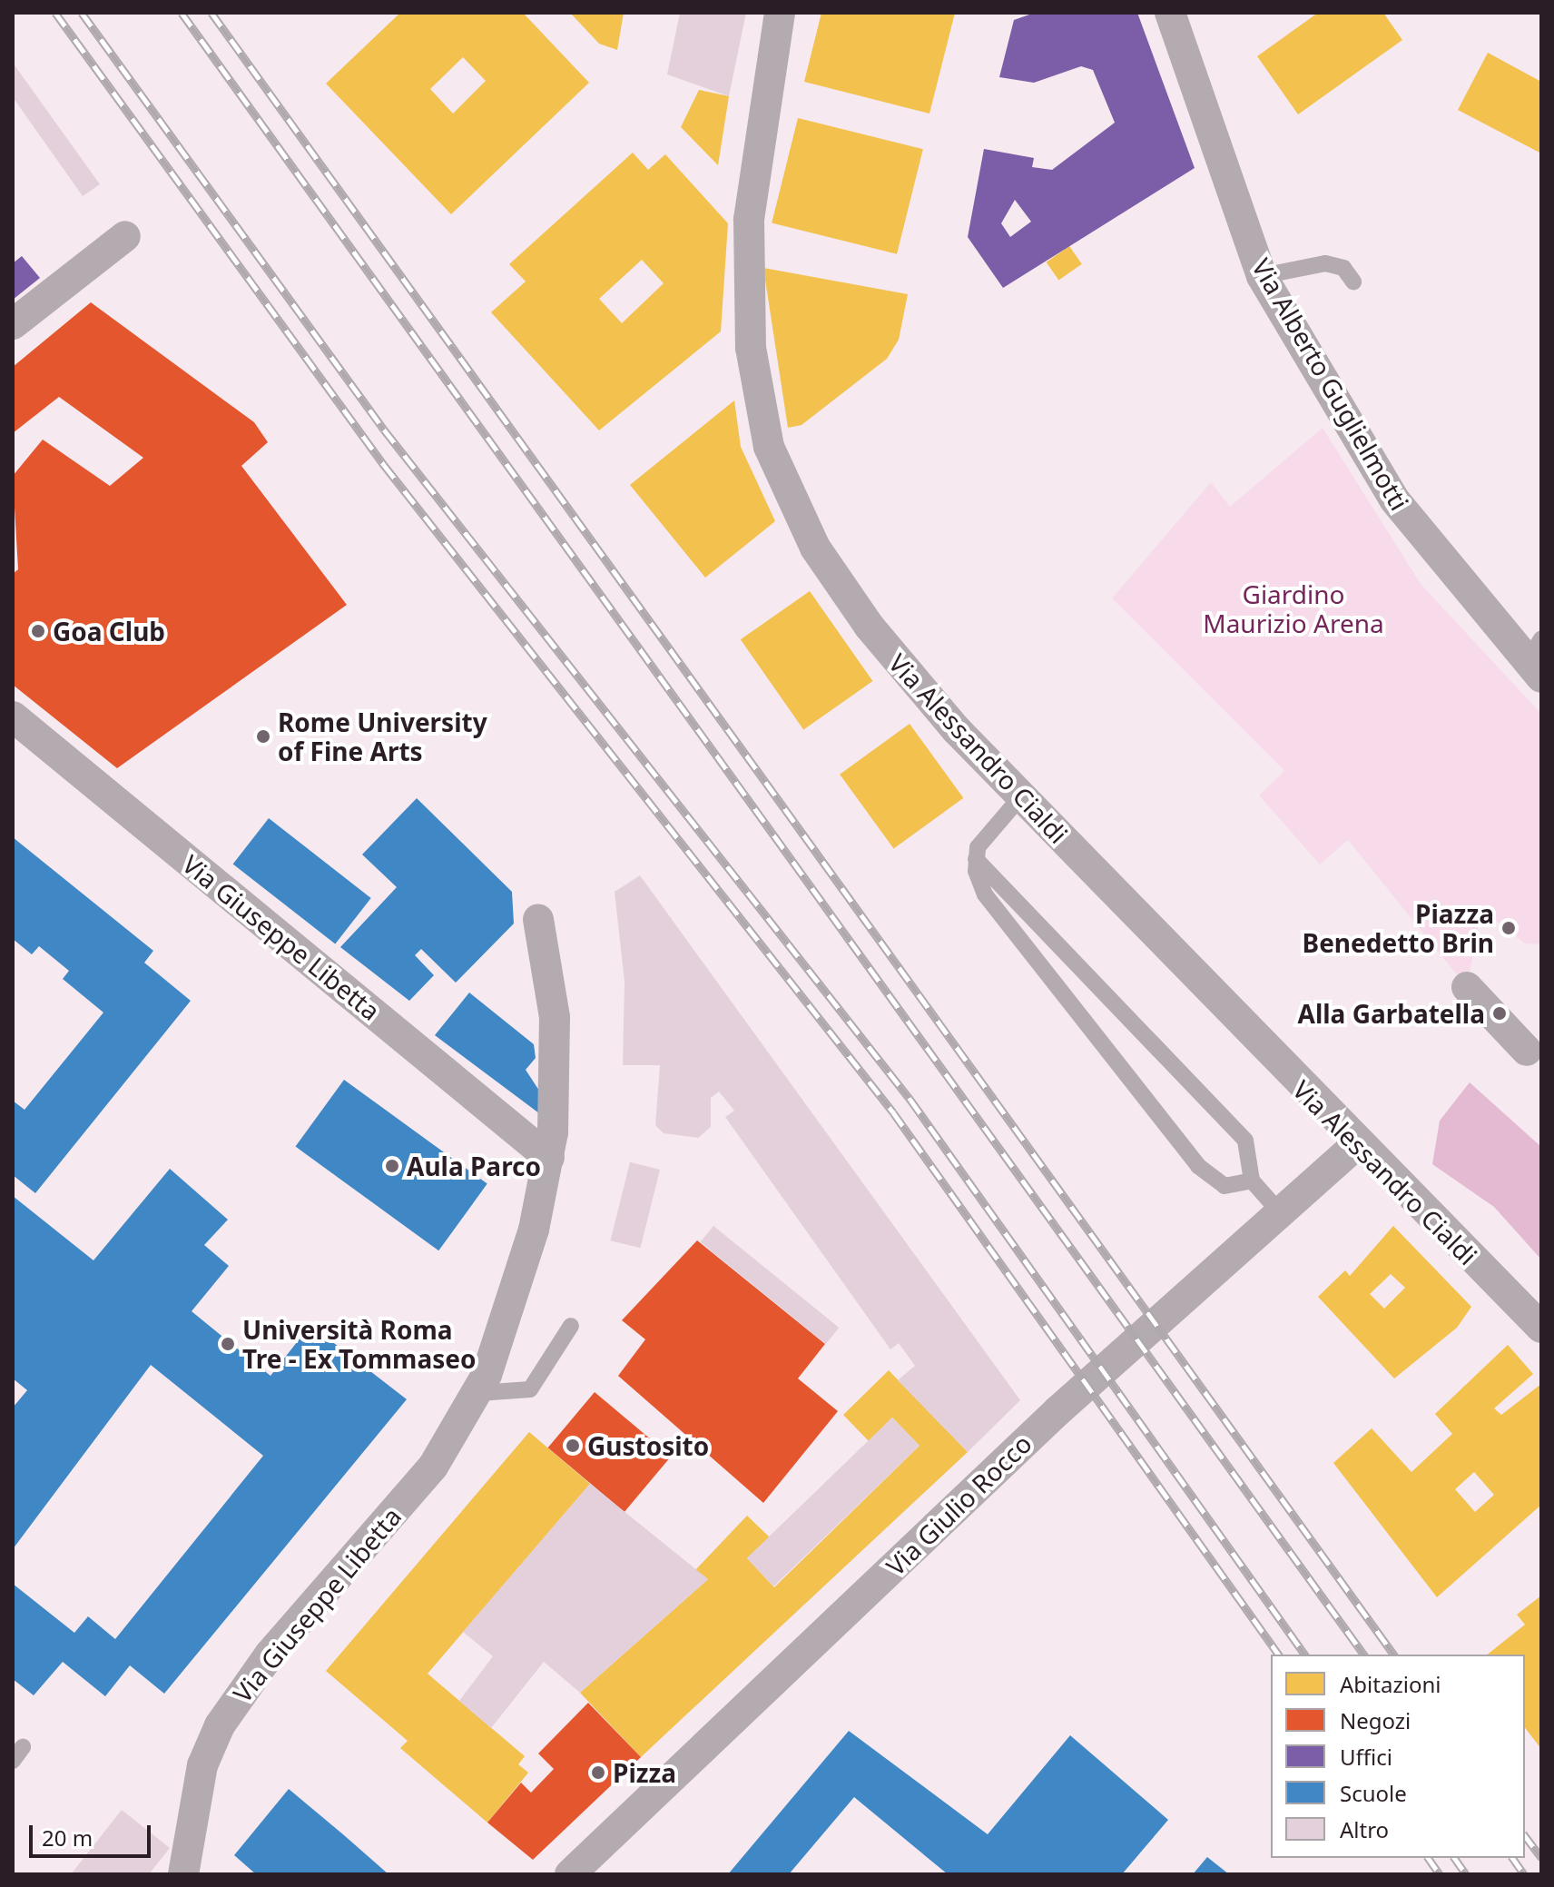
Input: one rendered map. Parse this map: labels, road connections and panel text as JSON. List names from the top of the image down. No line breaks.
{"streets":{"street":["Via Alberto Guglielmotti","Via Alessandro Cialdi","Via Giuseppe Libetta","Via Giulio Rocco"]},"crossings":[["Via Alessandro Cialdi","Via Giulio Rocco"]],"parks":["Giardino Maurizio Arena"],"places":["Goa Club","Rome University of Fine Arts","Piazza Benedetto Brin","Alla Garbatella","Aula Parco","Università Roma Tre - Ex Tommaseo","Gustosito","Pizza"],"legend":["Abitazioni","Negozi","Uffici","Scuole","Altro"],"scale_bar":"20 m"}
